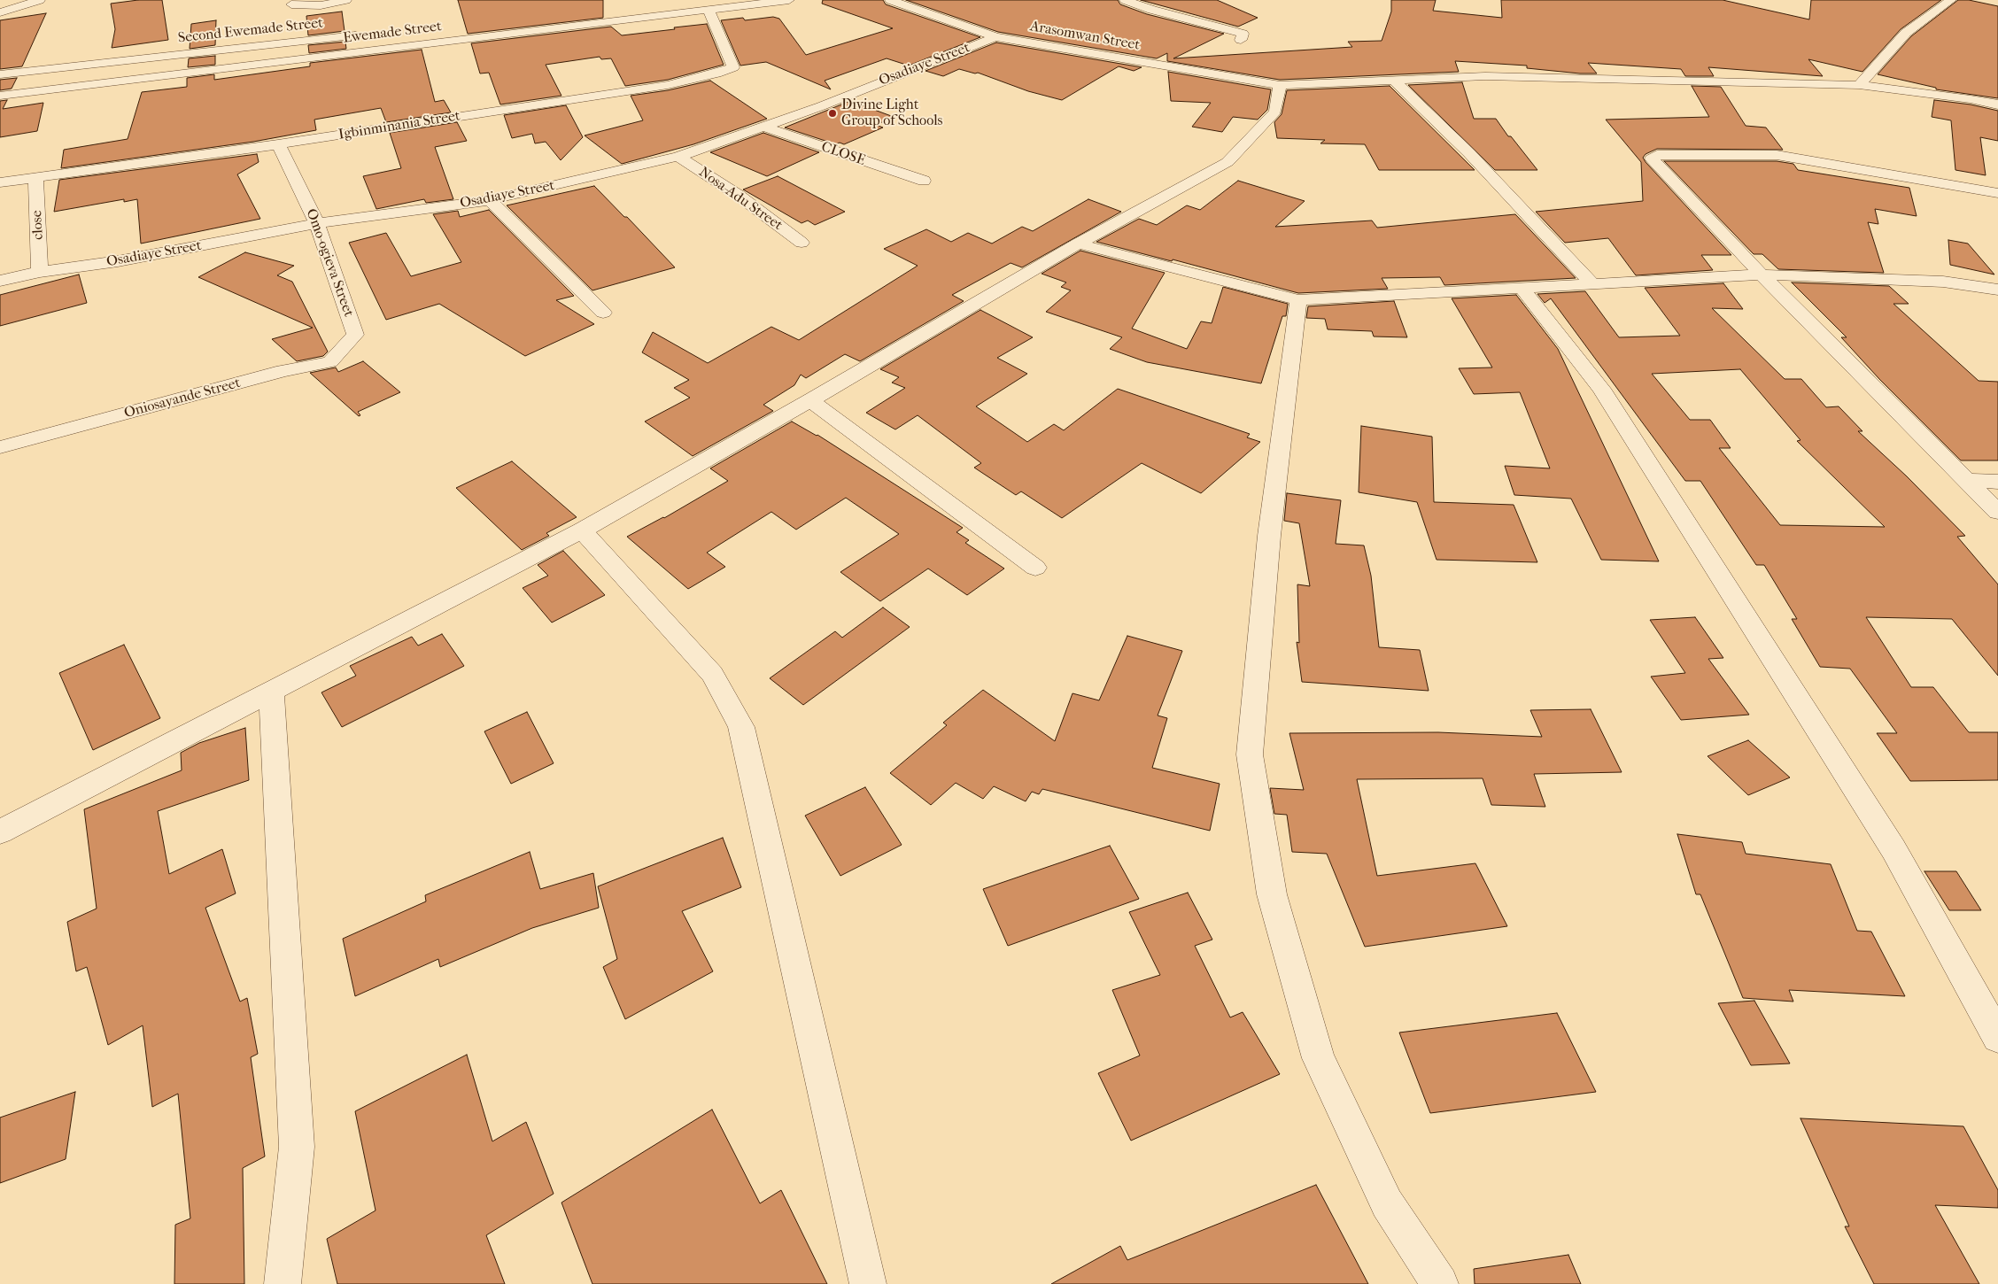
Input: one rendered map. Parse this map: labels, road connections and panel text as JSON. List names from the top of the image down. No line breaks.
{"streets":{"street":["Second Ewemade Street","Ewemade Street","Arasomwan Street","Osadiaye Street","Igbinminania Street","CLOSE","Nosa-Adu Street","close","Omo-ogieva Street","Oniosayande Street"]},"crossings":[["Ewemade Street","Igbinminania Street"],["Arasomwan Street","Osadiaye Street"],["Osadiaye Street","CLOSE"],["Osadiaye Street","Nosa-Adu Street"],["Osadiaye Street","close"],["Osadiaye Street","Omo-ogieva Street"],["Igbinminania Street","close"],["Igbinminania Street","Omo-ogieva Street"],["Omo-ogieva Street","Oniosayande Street"]],"places":["Divine Light Group of Schools"]}
